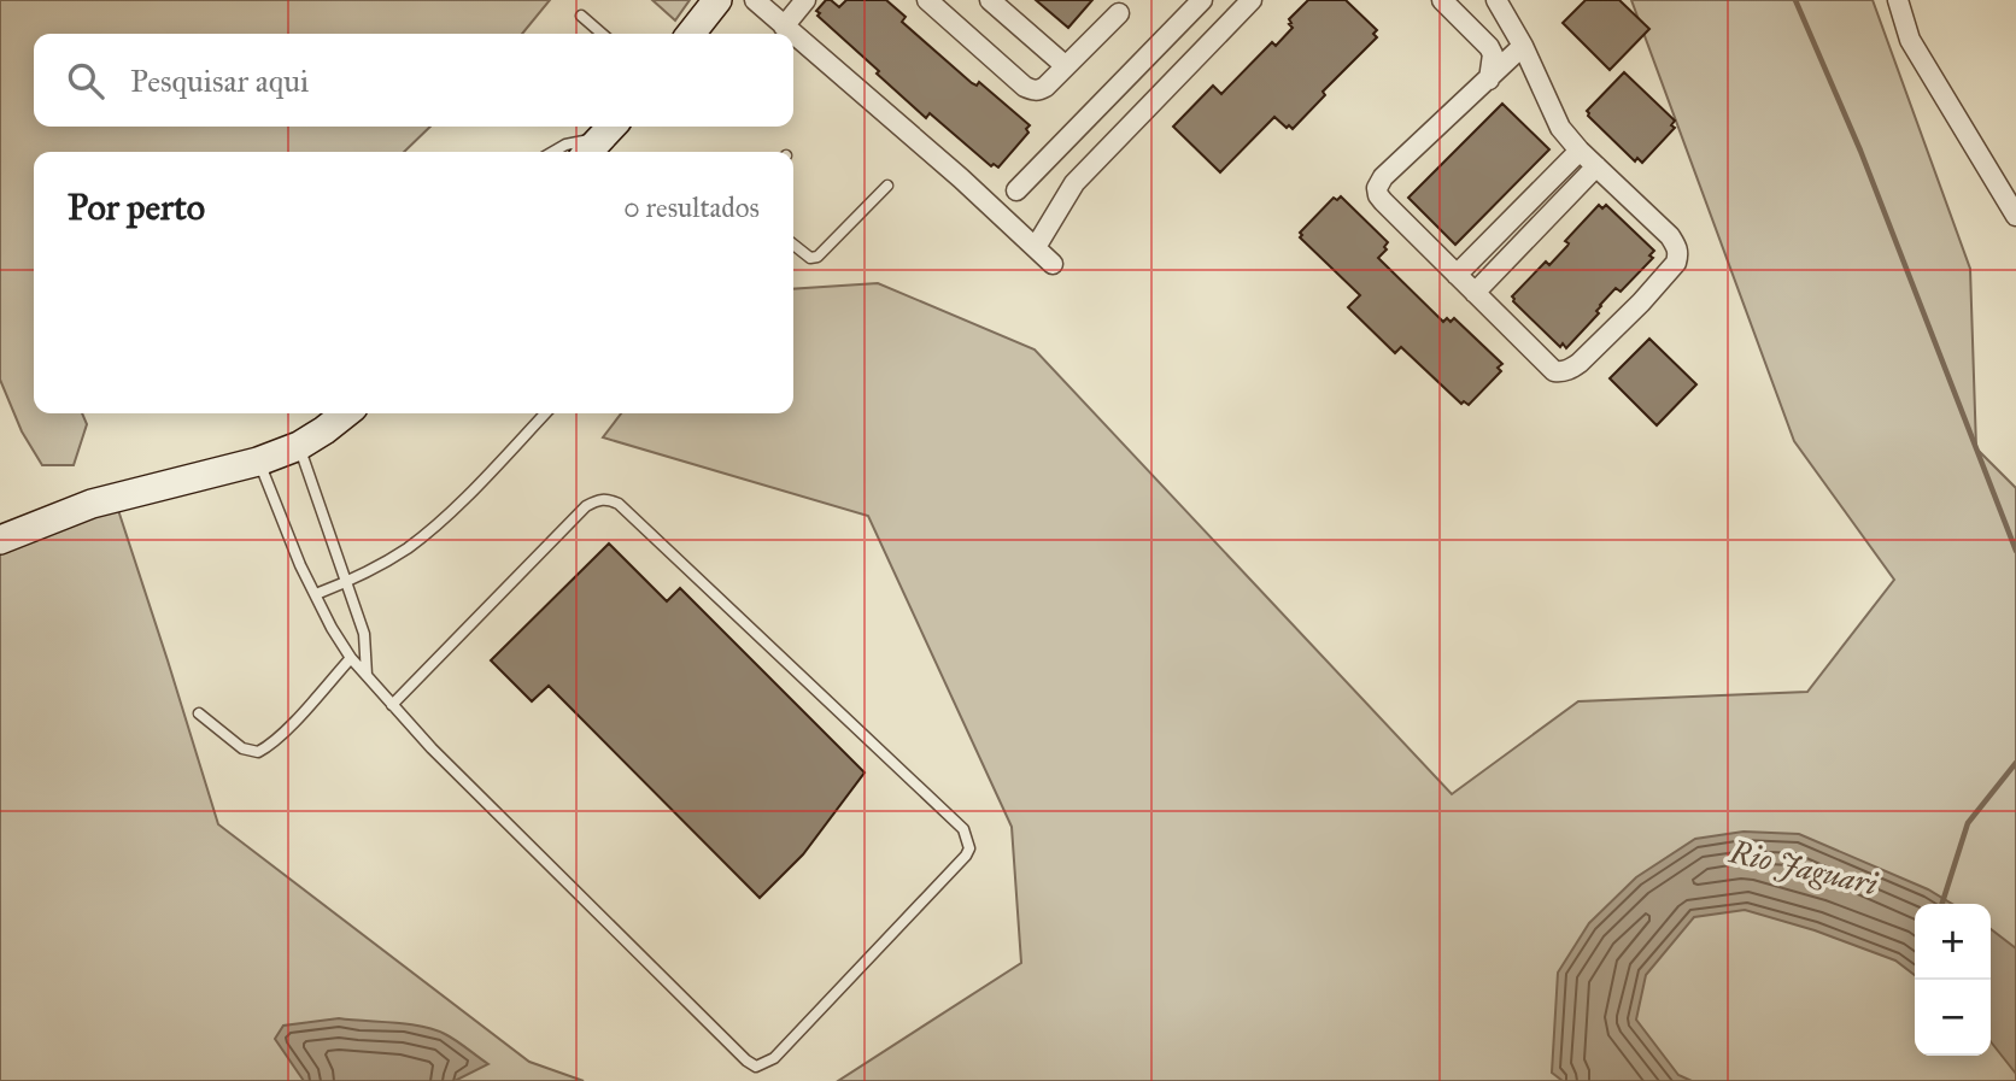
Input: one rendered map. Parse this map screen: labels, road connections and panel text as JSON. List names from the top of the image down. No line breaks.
{"water":["Rio Jaguari"],"page":{"search":"Pesquisar aqui","heading":["Por perto","0 resultados"],"map_buttons":["+","−"]}}
